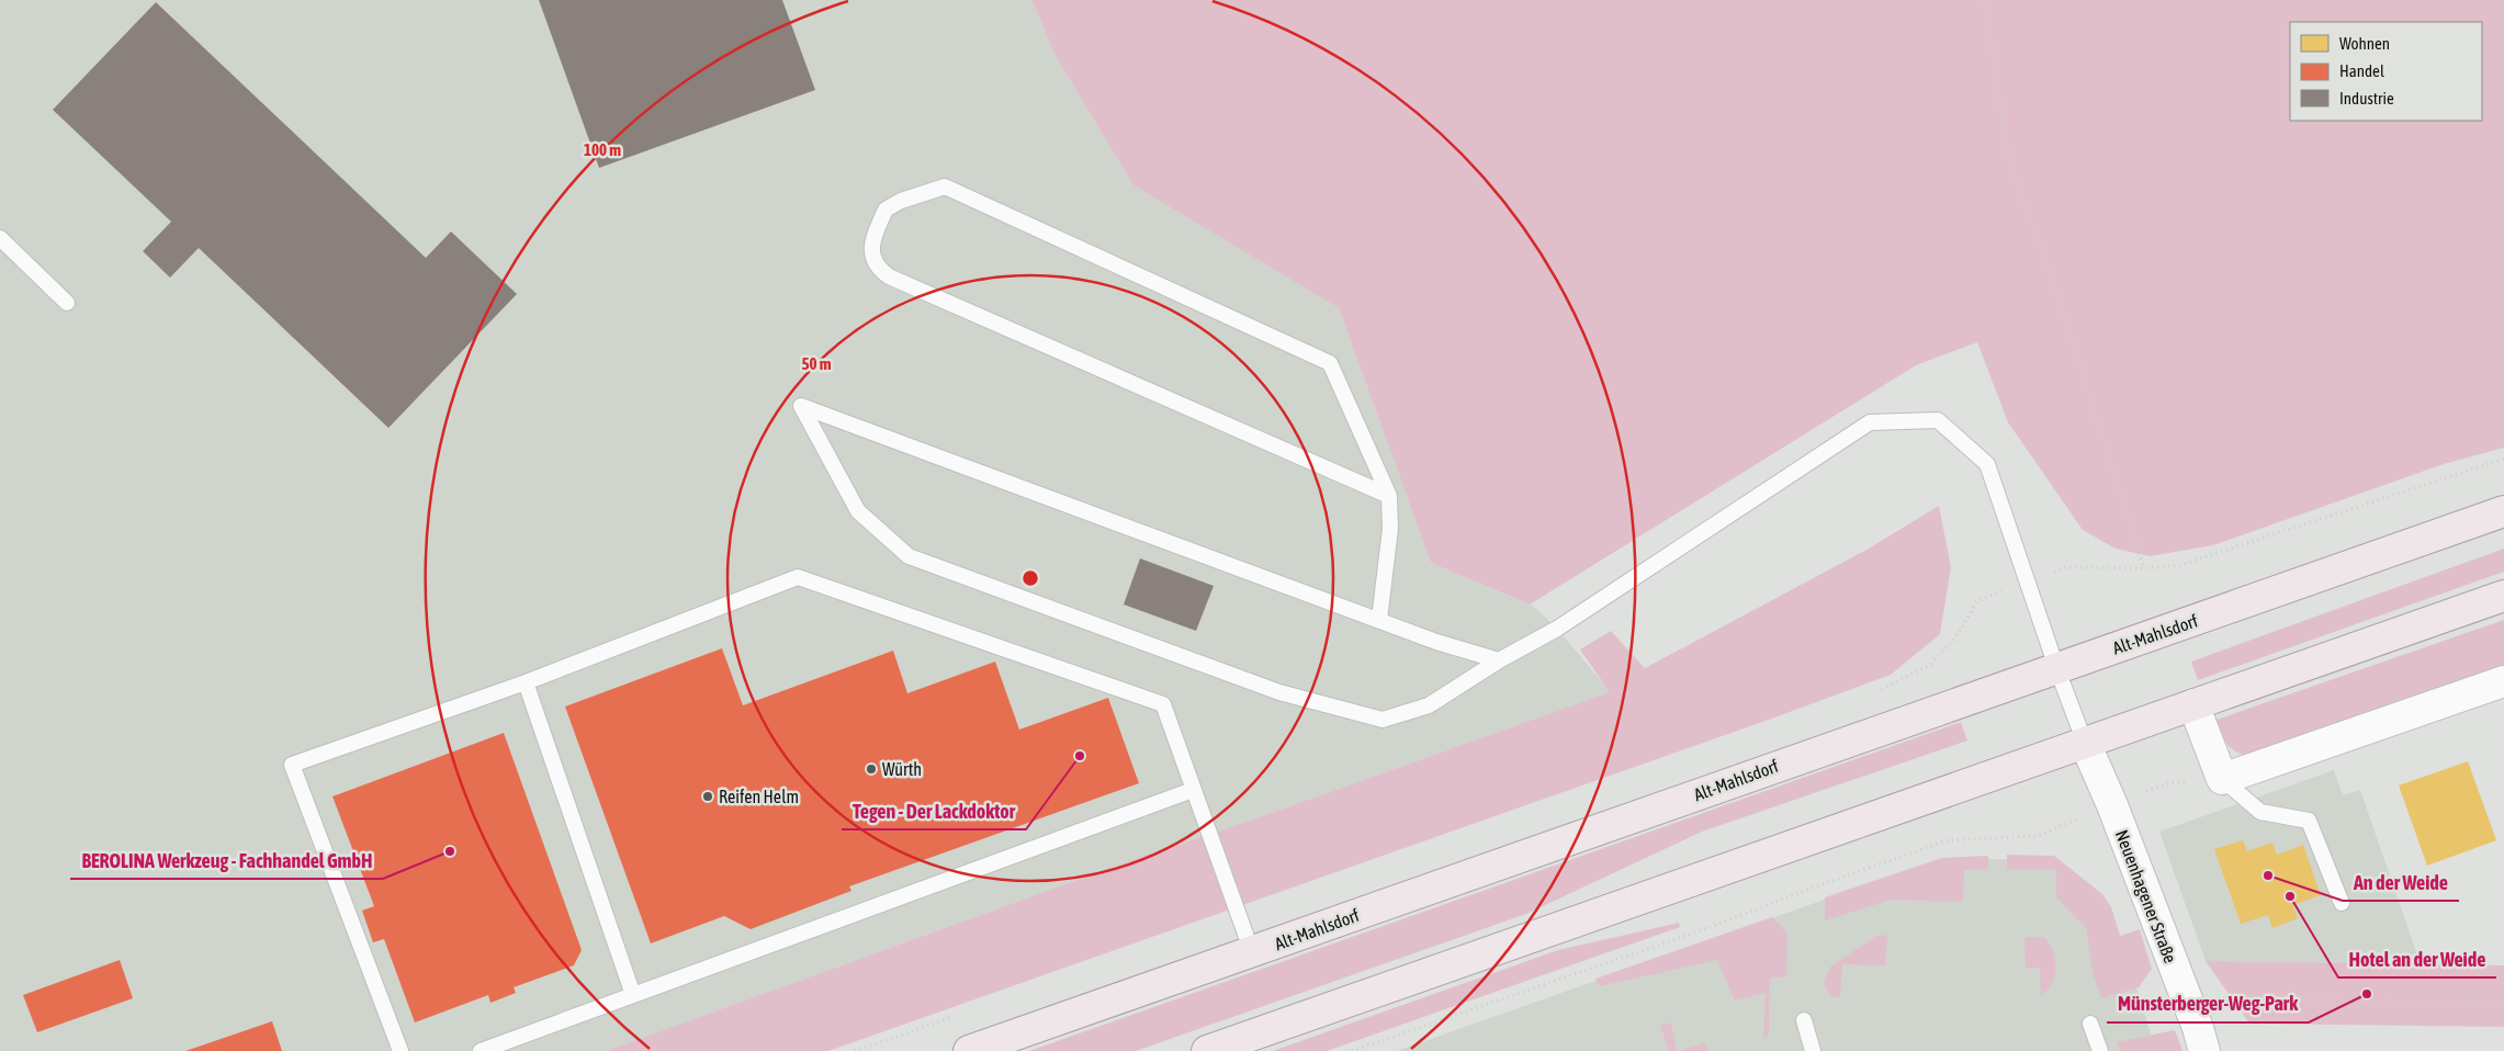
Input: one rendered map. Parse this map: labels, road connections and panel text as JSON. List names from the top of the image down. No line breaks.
{"streets":{"main road":["Alt-Mahlsdorf"],"street":["Neuenhagener Straße"]},"places":["Tegen - Der Lackdoktor","Würth","Reifen Helm","BEROLINA Werkzeug - Fachhandel GmbH","An der Weide","Hotel an der Weide","Münsterberger-Weg-Park"],"legend":["Wohnen","Handel","Industrie"],"rings":["100 m","50 m"]}
